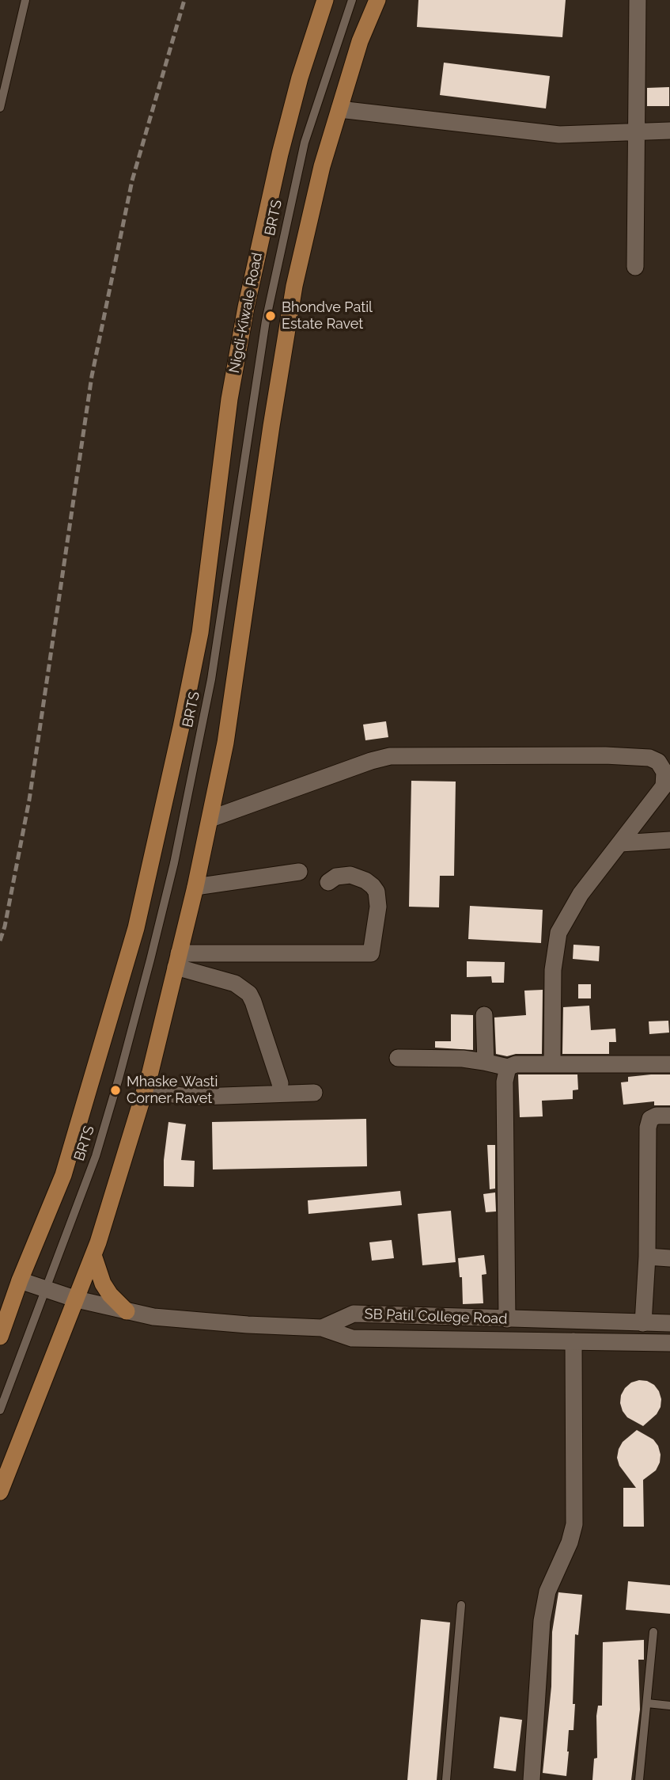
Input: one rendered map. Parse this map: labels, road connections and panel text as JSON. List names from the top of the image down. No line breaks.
{"streets":{"main road":["Nigdi-Kiwale Road"],"street":["SB Patil College Road"],"lane":["BRTS"]},"places":["Bhondve Patil Estate Ravet","Mhaske Wasti Corner Ravet"]}
